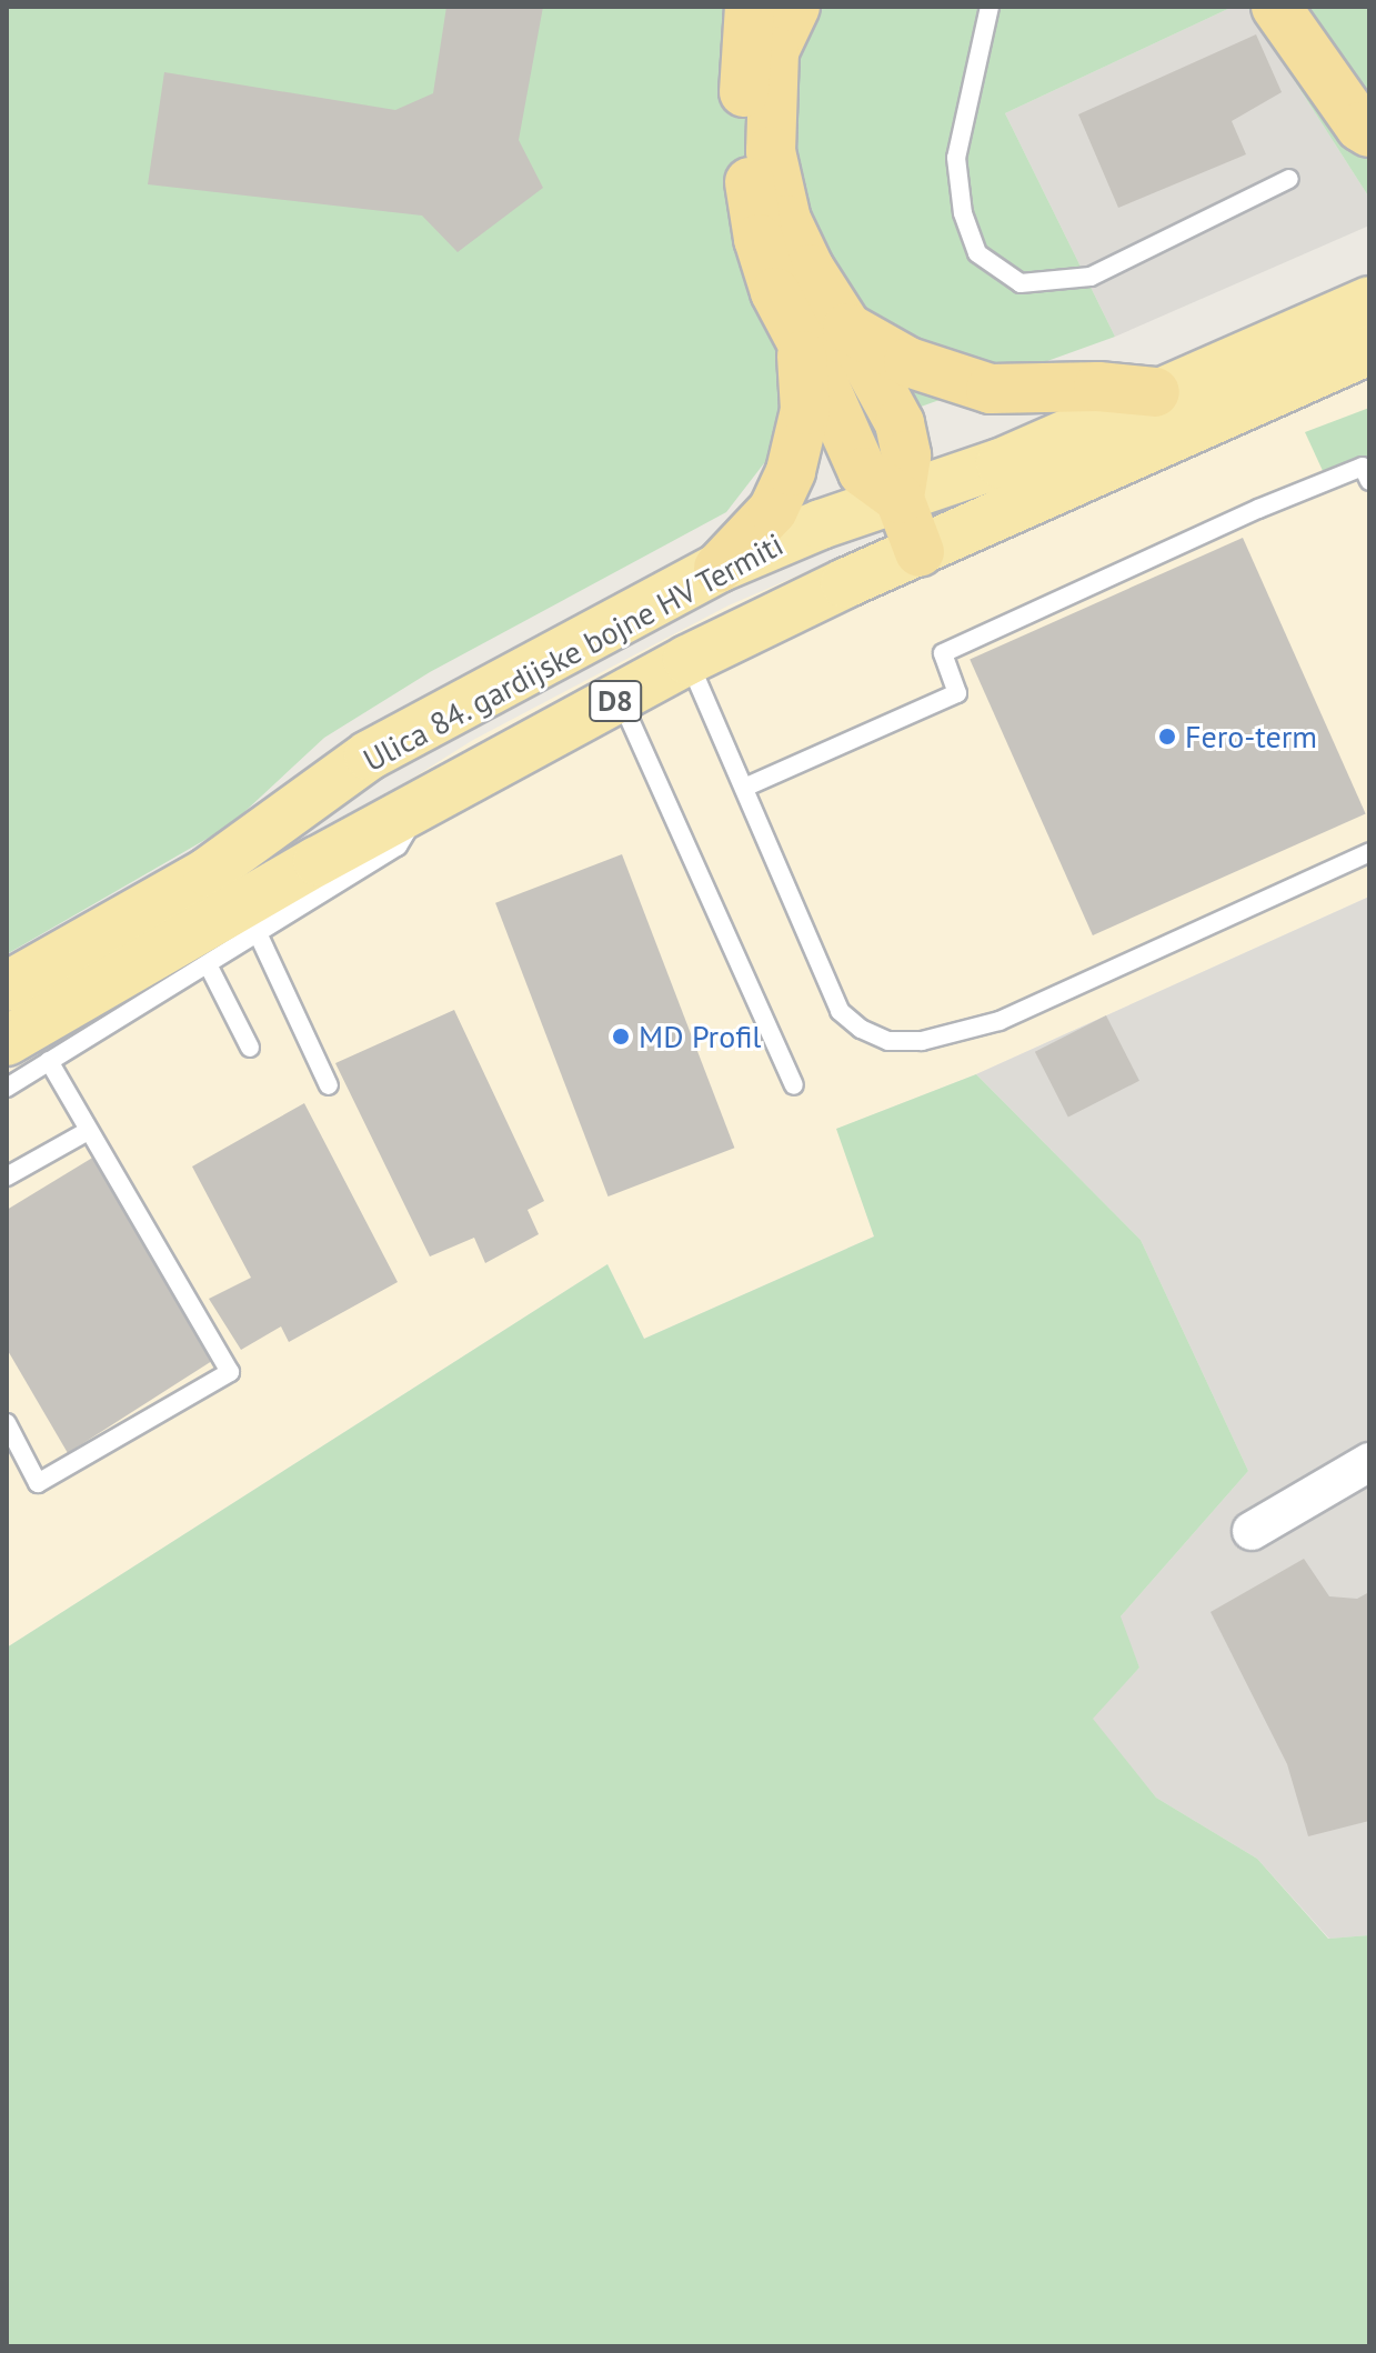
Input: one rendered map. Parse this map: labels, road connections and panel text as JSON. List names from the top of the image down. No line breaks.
{"streets":{"main road":["Ulica 84. gardijske bojne HV Termiti","D8"]},"places":["Fero-term","MD Profil"]}
